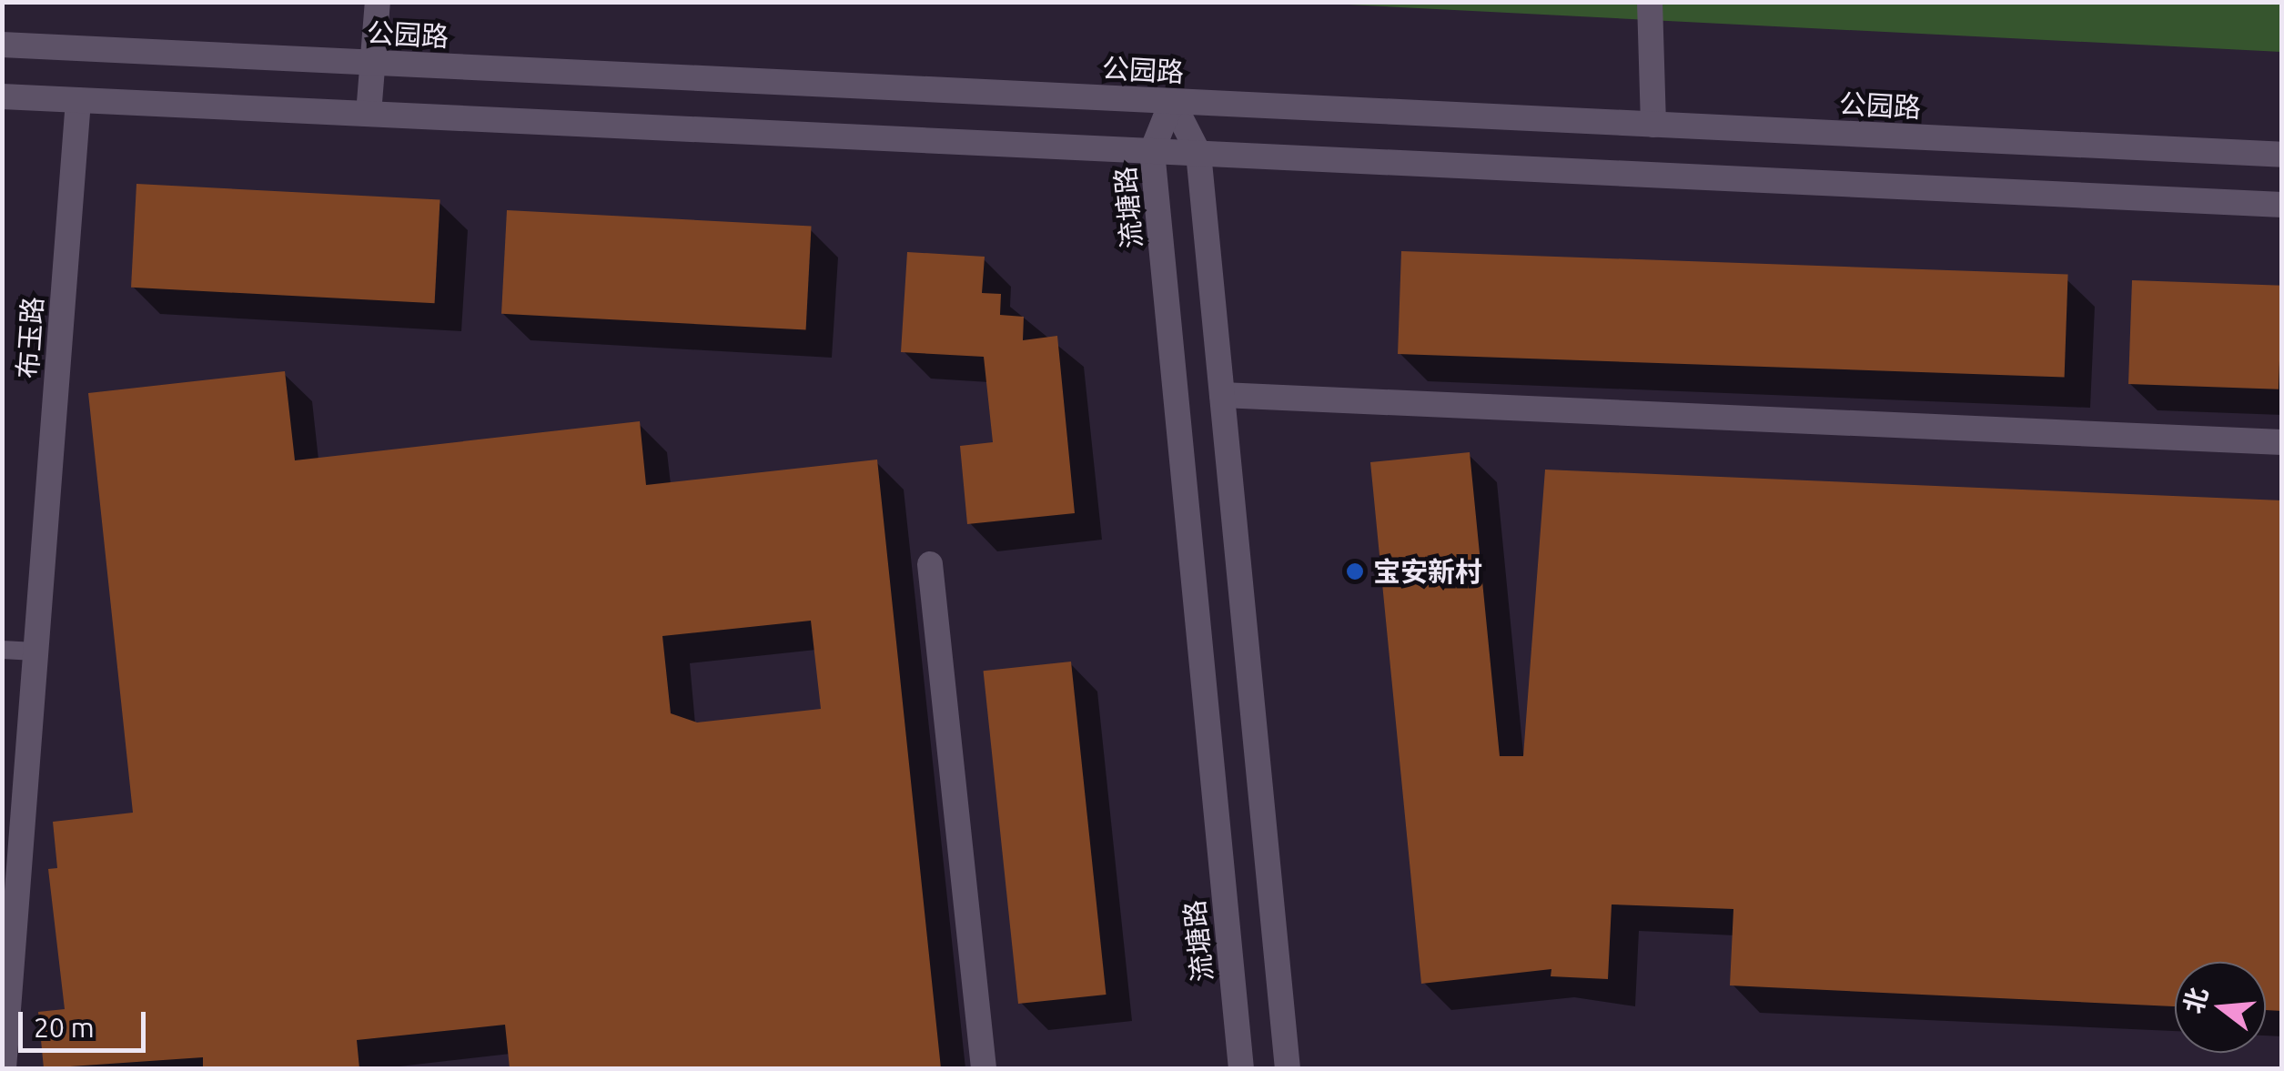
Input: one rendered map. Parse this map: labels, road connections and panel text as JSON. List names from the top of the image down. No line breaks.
{"streets":{"street":["公园路","流塘路","布玉路"]},"crossings":[["公园路","流塘路"]],"places":["宝安新村"],"scale_bar":"20 m","north":"left"}
